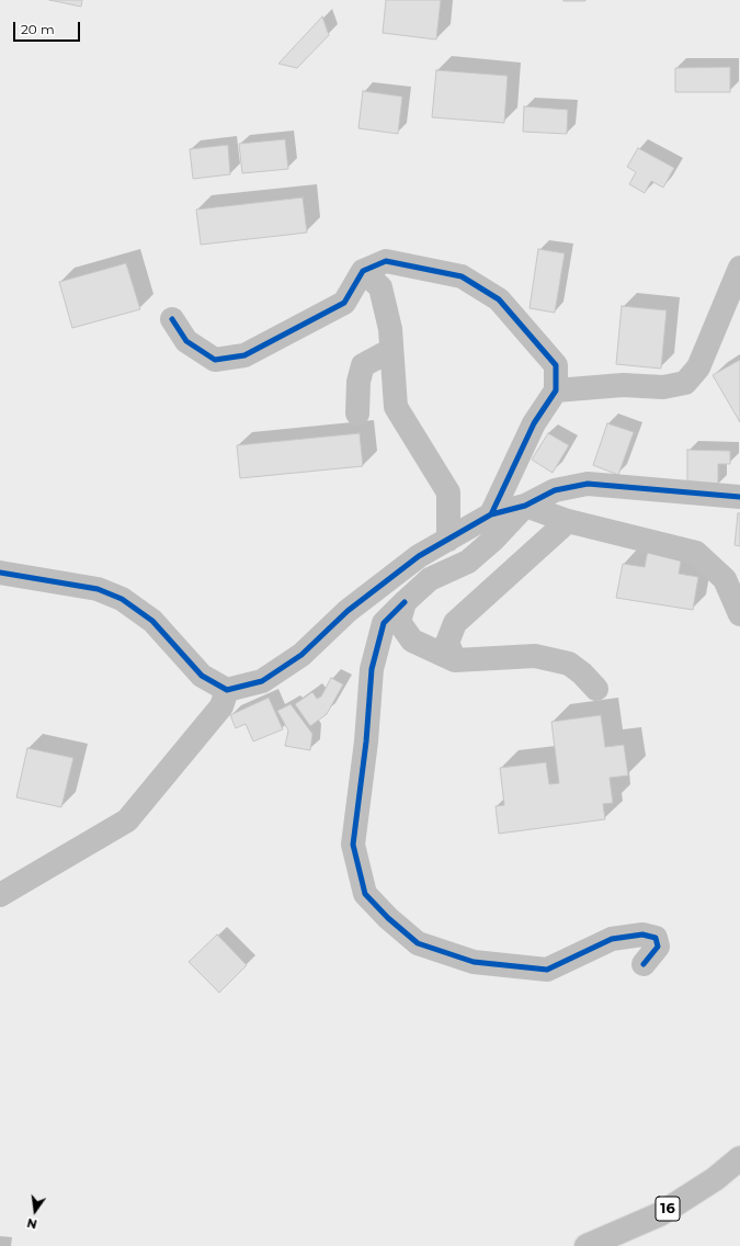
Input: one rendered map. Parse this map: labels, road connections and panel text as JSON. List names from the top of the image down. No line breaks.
{"streets":{"street":["16"]},"scale_bar":"20 m","north":"bottom"}
